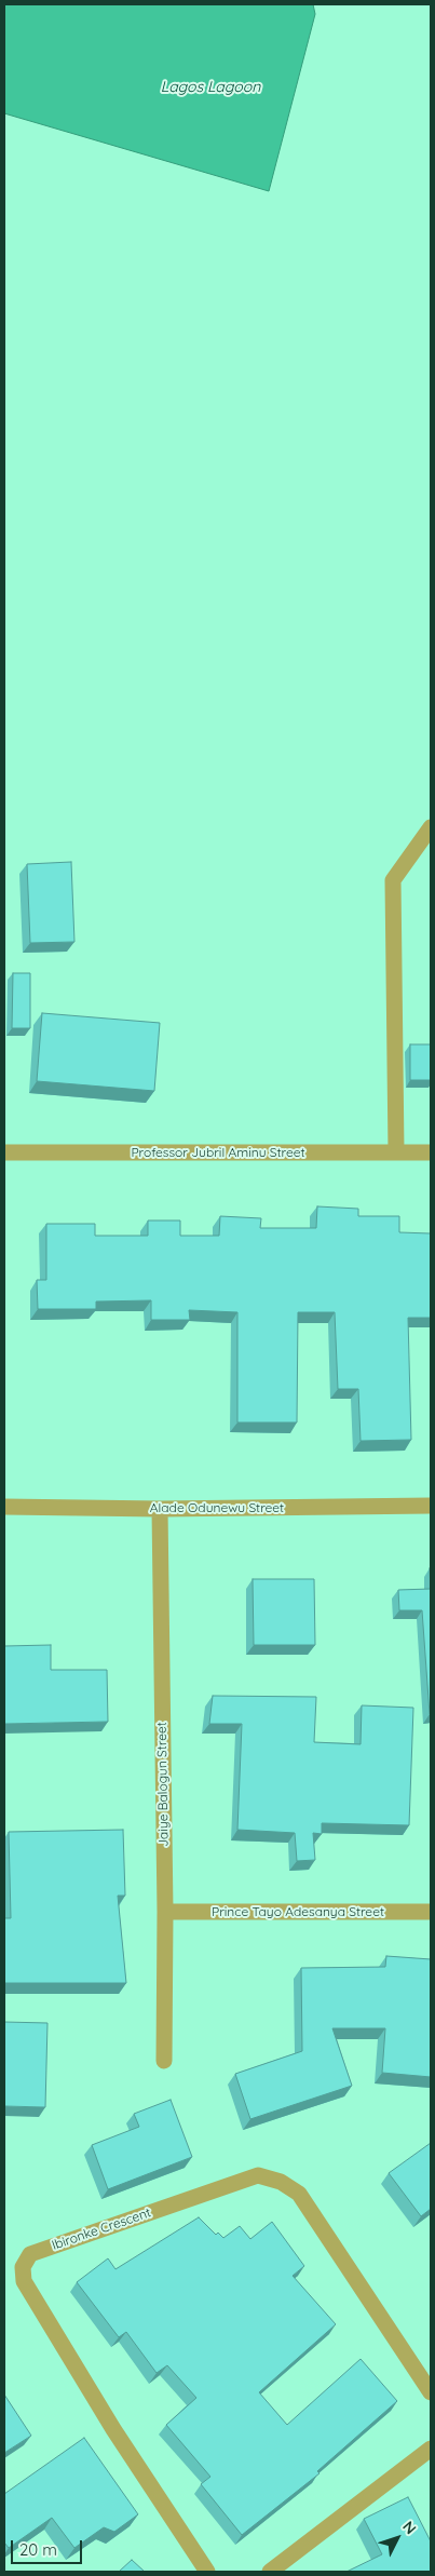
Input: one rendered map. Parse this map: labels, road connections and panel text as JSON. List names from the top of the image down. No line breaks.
{"streets":{"street":["Professor Jubril Aminu Street","Alade Odunewu Street","Jaiye Balogun Street","Prince Tayo Adesanya Street","Ibironke Crescent"]},"crossings":[["Alade Odunewu Street","Jaiye Balogun Street"],["Jaiye Balogun Street","Prince Tayo Adesanya Street"]],"water":["Lagos Lagoon"],"scale_bar":"20 m","north":"top right"}
